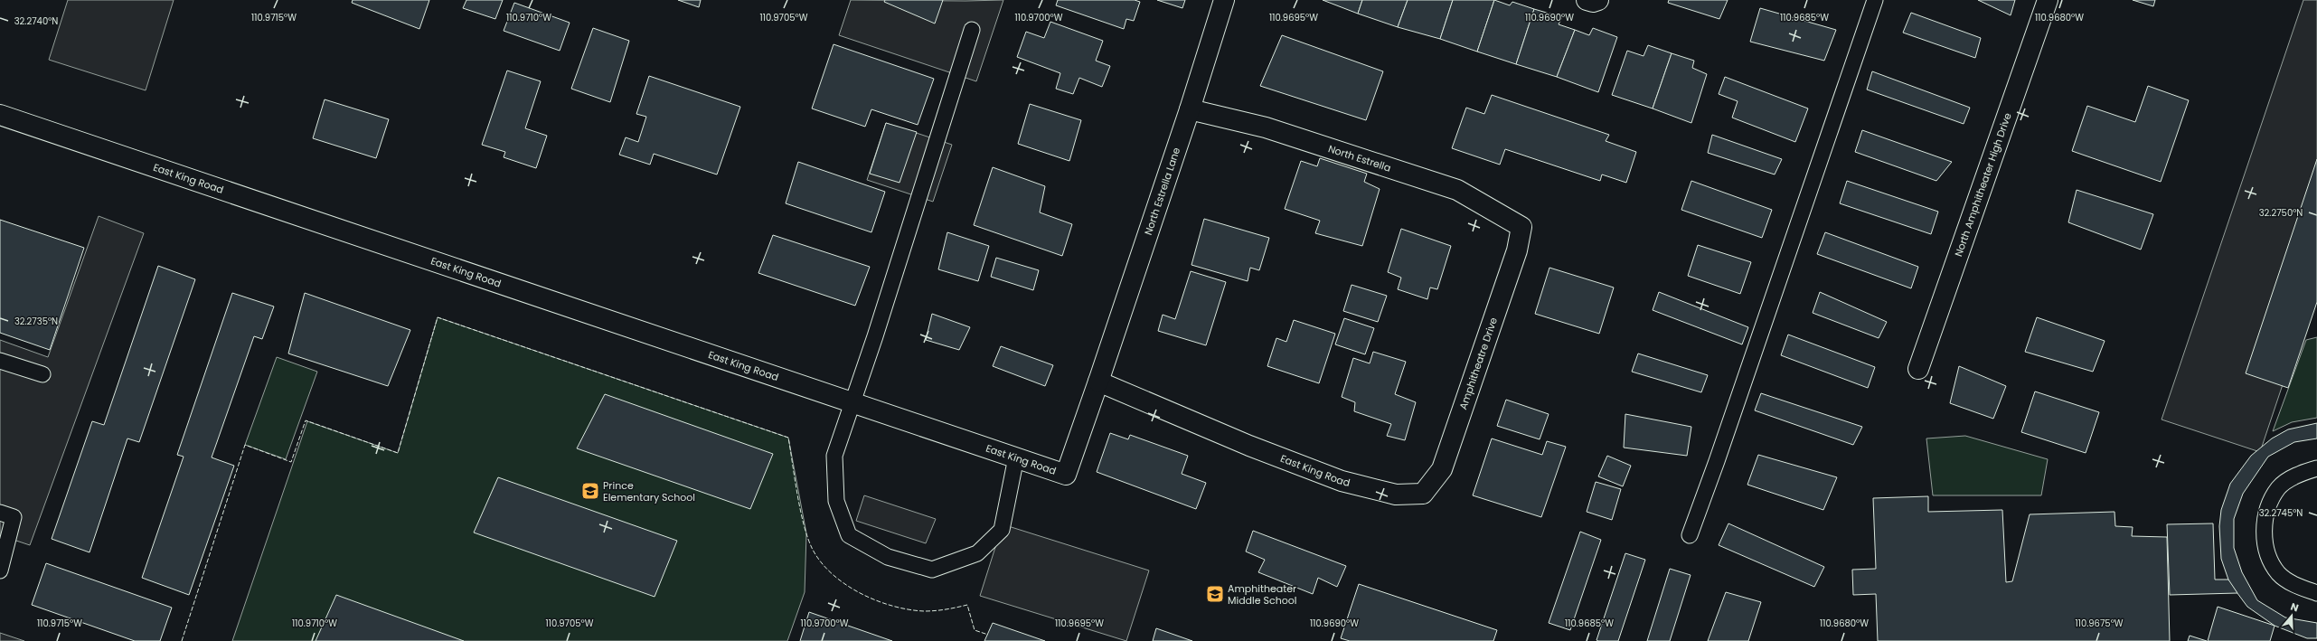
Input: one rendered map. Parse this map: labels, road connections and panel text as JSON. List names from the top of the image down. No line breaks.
{"streets":{"street":["North Estrella","East King Road","North Amphitheater High Drive","North Estrella Lane","Amphitheatre Drive"]},"crossings":[["North Estrella","North Estrella Lane"],["North Estrella","Amphitheatre Drive"],["East King Road","North Estrella Lane"],["East King Road","Amphitheatre Drive"]],"places":{"school or university":["Prince Elementary School","Amphitheater Middle School"]},"north":"top","coordinates":["110.9710°W","110.9705°W","110.9715°W","110.9700°W","110.9695°W","110.9690°W","110.9685°W","110.9680°W","32.2740°N","32.2750°N","32.2735°N","32.2745°N","110.9675°W"]}
